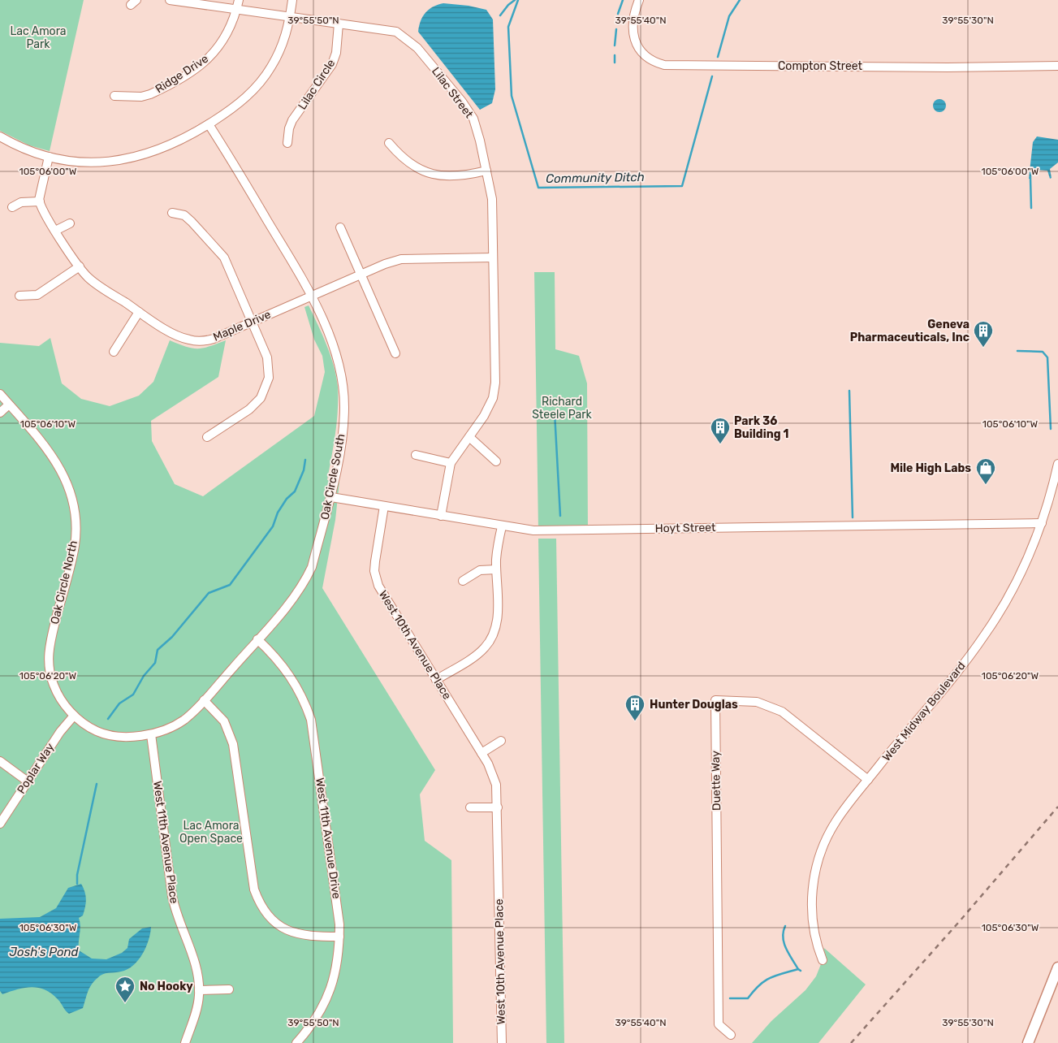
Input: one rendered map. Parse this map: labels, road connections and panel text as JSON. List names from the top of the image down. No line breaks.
{"streets":{"street":["Compton Street","Ridge Drive","Lilac Circle","Lilac Street","Maple Drive","Oak Circle South","Hoyt Street","Oak Circle North","West 10th Avenue Place","West Midway Boulevard","Poplar Way","Duette Way","West 11th Avenue Drive","West 11th Avenue Place"]},"crossings":[["Ridge Drive","Lilac Street"],["Lilac Circle","Lilac Street"],["Lilac Street","Maple Drive"],["Lilac Street","Hoyt Street"],["Maple Drive","Oak Circle South"],["Oak Circle South","Hoyt Street"],["Oak Circle South","Oak Circle North"],["Oak Circle South","Poplar Way"],["Oak Circle South","West 11th Avenue Drive"],["Oak Circle South","West 11th Avenue Place"],["Hoyt Street","West 10th Avenue Place"],["Hoyt Street","West Midway Boulevard"],["Oak Circle North","Poplar Way"],["West Midway Boulevard","Duette Way"]],"water":["Community Ditch","Josh's Pond"],"parks":["Lac Amora Park","Richard Steele Park","Lac Amora Open Space"],"places":{"building":["Geneva Pharmaceuticals, Inc","Park 36 Building 1","Hunter Douglas"],"shop":["Mile High Labs"],"place":["No Hooky"]},"coordinates":["39°55'50\"N","39°55'40\"N","39°55'30\"N","105°06'00\"W","105°06'10\"W","105°06'20\"W","105°06'30\"W"]}
